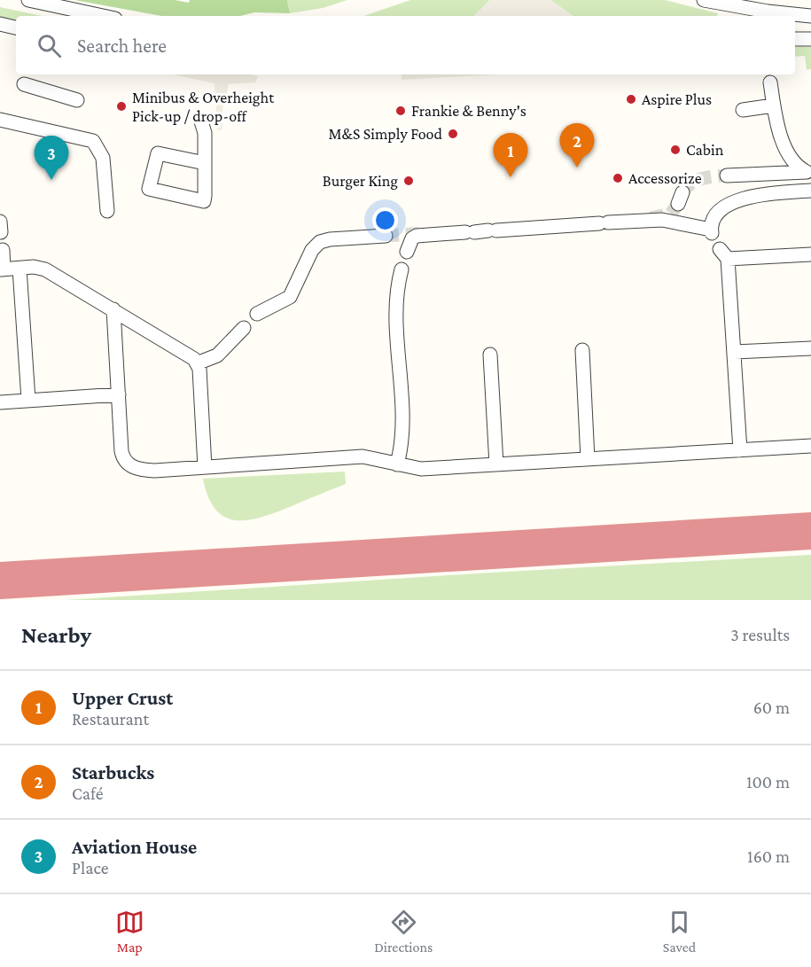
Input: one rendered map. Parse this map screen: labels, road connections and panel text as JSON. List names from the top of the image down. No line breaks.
{"places":["Aspire Plus","Minibus & Overheight Pick-up / drop-off","Frankie & Benny's","M&S Simply Food","Cabin","Accessorize","Burger King"],"page":{"search":"Search here","pins":["2","1","3"],"heading":["Nearby","3 results"],"list":[{"mark":"1","name":"Upper Crust","note":"Restaurant","value":"60 m"},{"mark":"2","name":"Starbucks","note":"Café","value":"100 m"},{"mark":"3","name":"Aviation House","note":"Place","value":"160 m"}],"nav":["Map","Directions","Saved"]}}
